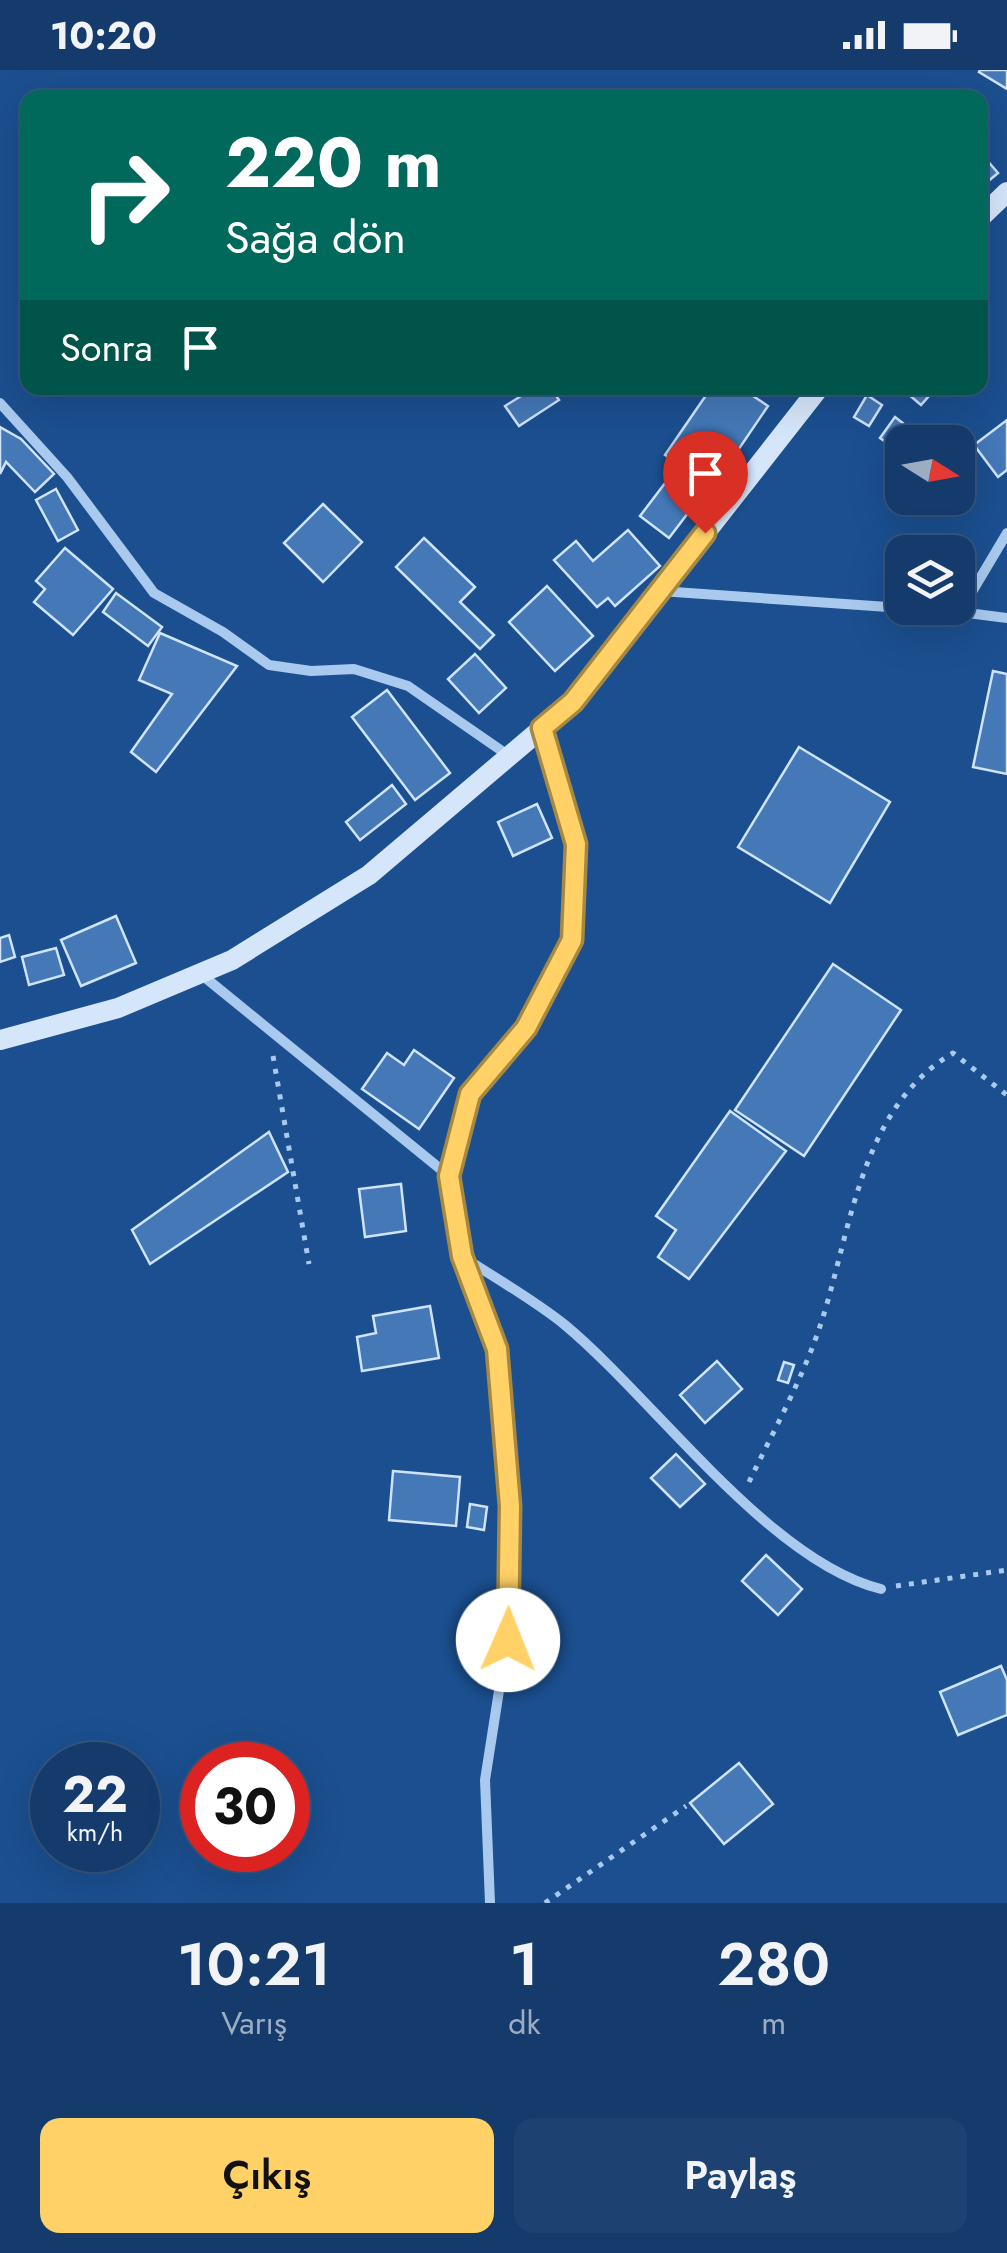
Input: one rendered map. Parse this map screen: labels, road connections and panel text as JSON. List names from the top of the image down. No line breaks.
{"north":"right","page":{"status":"10:20","turn":["220 m","Sağa dön"],"then":"Sonra","speed":"22 km/h","limit":"30","eta":["10:21","Varış","1","dk","280","m"],"buttons":["Çıkış","Paylaş"]}}
